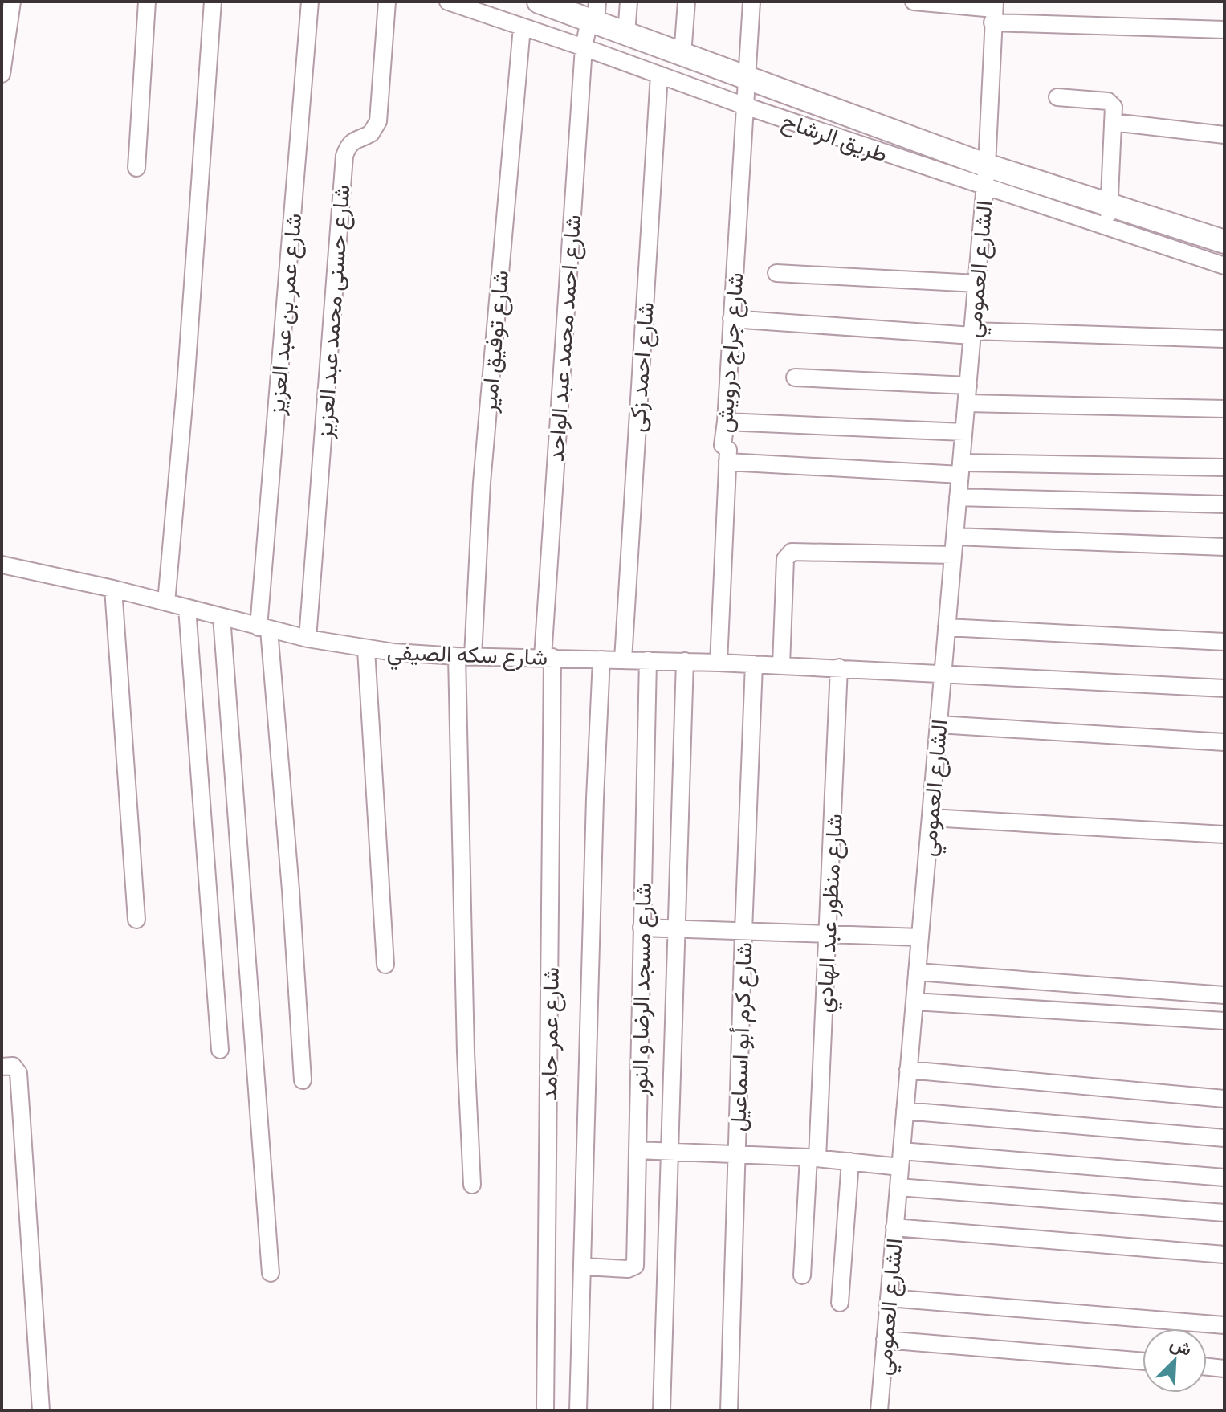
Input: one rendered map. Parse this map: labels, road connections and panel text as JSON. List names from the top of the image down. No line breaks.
{"streets":{"street":["طريق الرشاح","الشارع العمومي","شارع حسنى محمد عبد العزيز","شارع عمر بن عبد العزيز","شارع احمد محمد عبد الواحد","شارع توفيق امير","شارع جراج درويش","شارع احمد زكى","شارع سكه الصيفي","شارع منظور عبد الهادي","شارع مسجد الرضا و النور","شارع عمر حامد","شارع كرم أبو اسماعيل"]},"crossings":[["طريق الرشاح","الشارع العمومي"],["طريق الرشاح","شارع احمد محمد عبد الواحد"],["طريق الرشاح","شارع توفيق امير"],["طريق الرشاح","شارع جراج درويش"],["طريق الرشاح","شارع احمد زكى"],["الشارع العمومي","شارع سكه الصيفي"],["شارع حسنى محمد عبد العزيز","شارع سكه الصيفي"],["شارع عمر بن عبد العزيز","شارع سكه الصيفي"],["شارع احمد محمد عبد الواحد","شارع سكه الصيفي"],["شارع احمد محمد عبد الواحد","شارع عمر حامد"],["شارع توفيق امير","شارع سكه الصيفي"],["شارع جراج درويش","شارع سكه الصيفي"],["شارع احمد زكى","شارع سكه الصيفي"],["شارع سكه الصيفي","شارع منظور عبد الهادي"],["شارع سكه الصيفي","شارع مسجد الرضا و النور"],["شارع سكه الصيفي","شارع عمر حامد"],["شارع سكه الصيفي","شارع كرم أبو اسماعيل"]],"north":"top right"}
